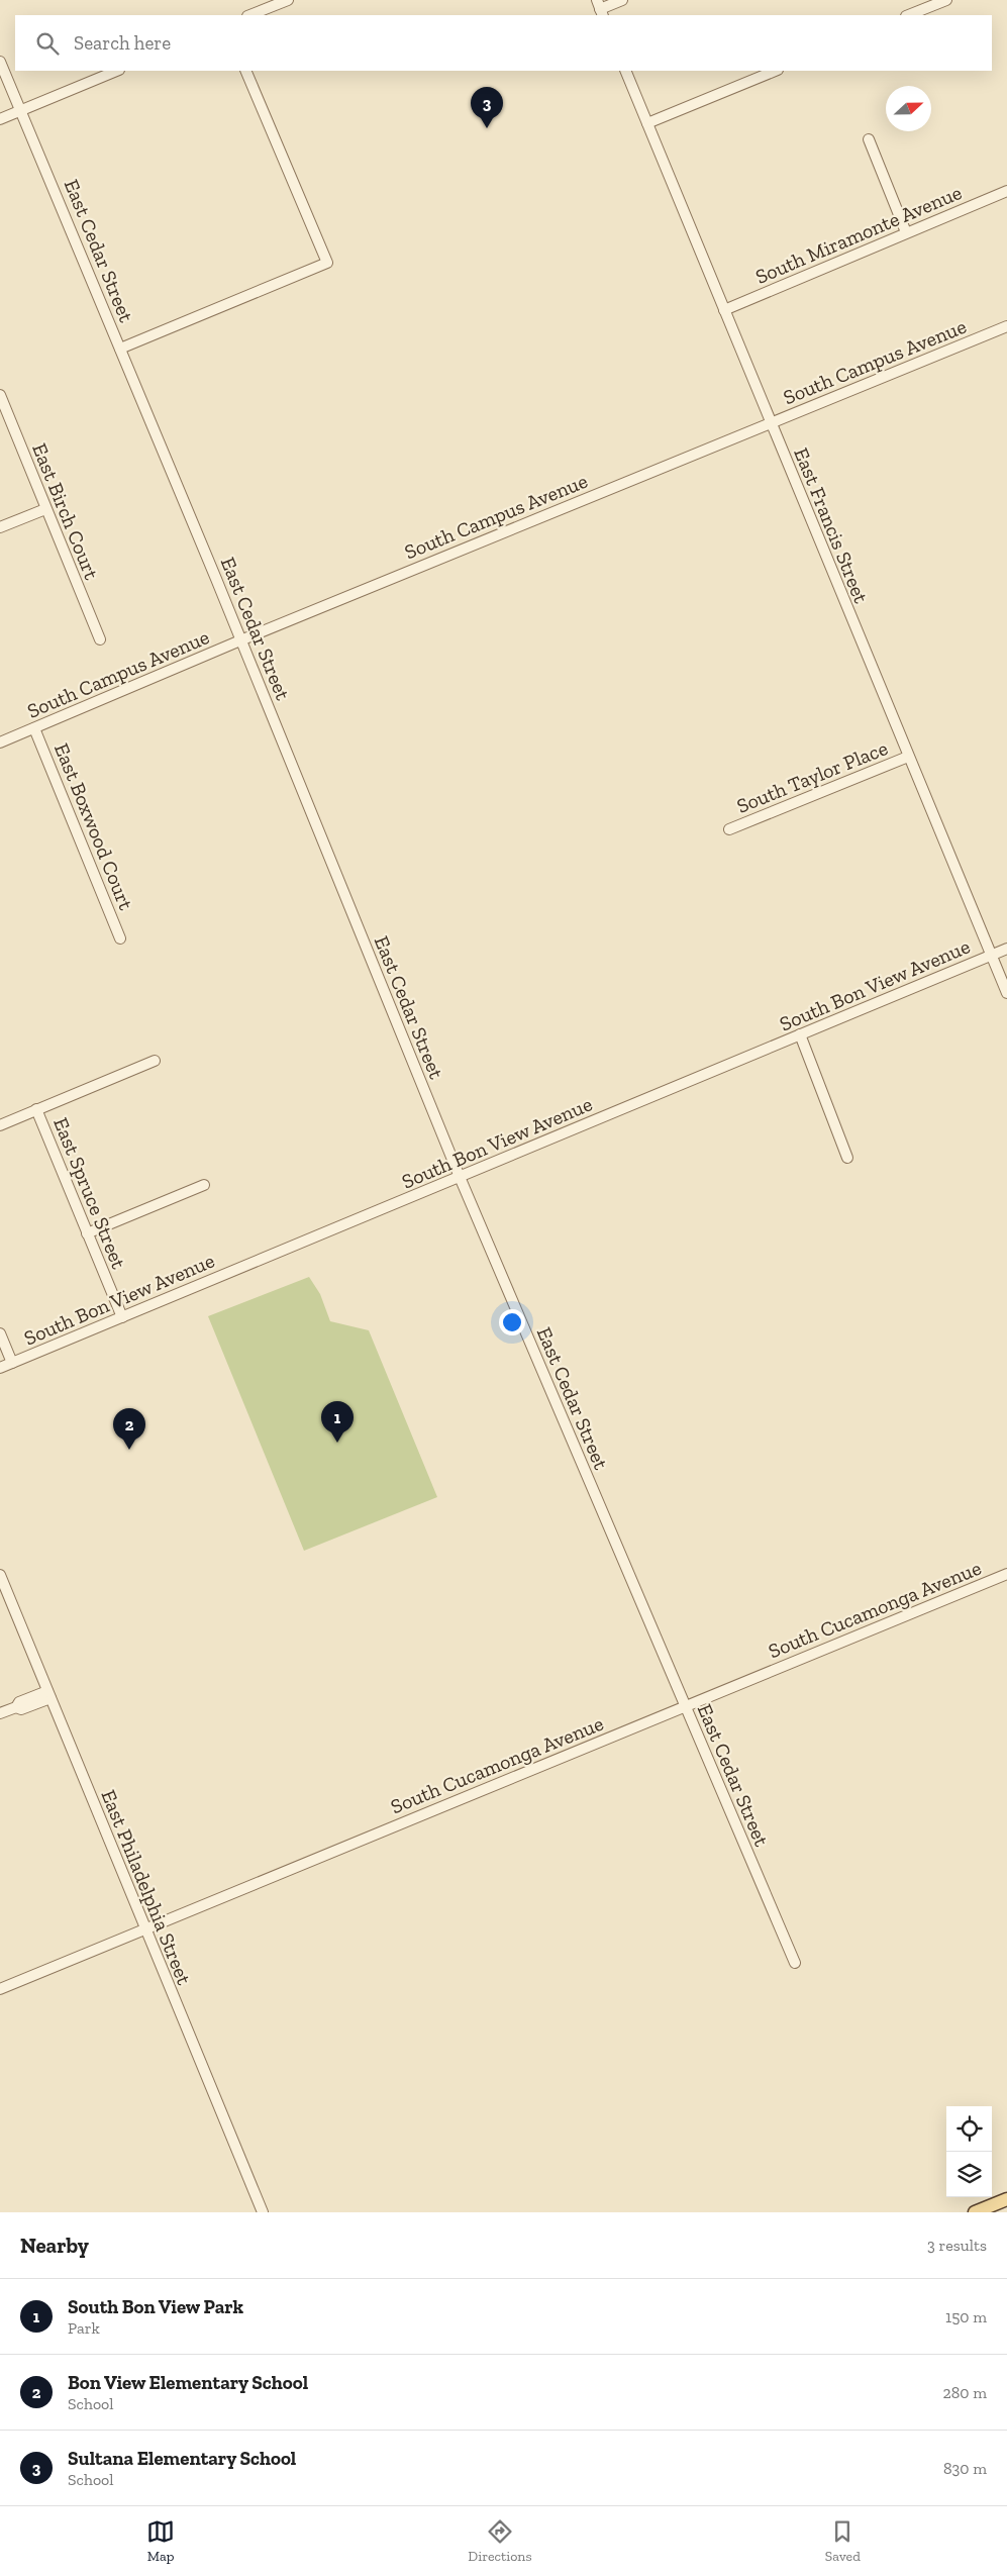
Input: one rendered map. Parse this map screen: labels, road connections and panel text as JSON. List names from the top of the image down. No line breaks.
{"streets":{"street":["South Miramonte Avenue","East Cedar Street","South Campus Avenue","East Birch Court","East Francis Street","South Taylor Place","East Boxwood Court","South Bon View Avenue","East Spruce Street","South Cucamonga Avenue","East Philadelphia Street"]},"crossings":[["South Miramonte Avenue","East Francis Street"],["East Cedar Street","South Campus Avenue"],["East Cedar Street","South Bon View Avenue"],["East Cedar Street","South Cucamonga Avenue"],["South Campus Avenue","East Francis Street"],["South Campus Avenue","East Boxwood Court"],["East Francis Street","South Taylor Place"],["East Francis Street","South Bon View Avenue"],["South Bon View Avenue","East Spruce Street"],["South Cucamonga Avenue","East Philadelphia Street"]],"north":"right","page":{"search":"Search here","pins":["3","1","2"],"heading":["Nearby","3 results"],"list":[{"mark":"1","name":"South Bon View Park","note":"Park","value":"150 m"},{"mark":"2","name":"Bon View Elementary School","note":"School","value":"280 m"},{"mark":"3","name":"Sultana Elementary School","note":"School","value":"830 m"}],"nav":["Map","Directions","Saved"]}}
